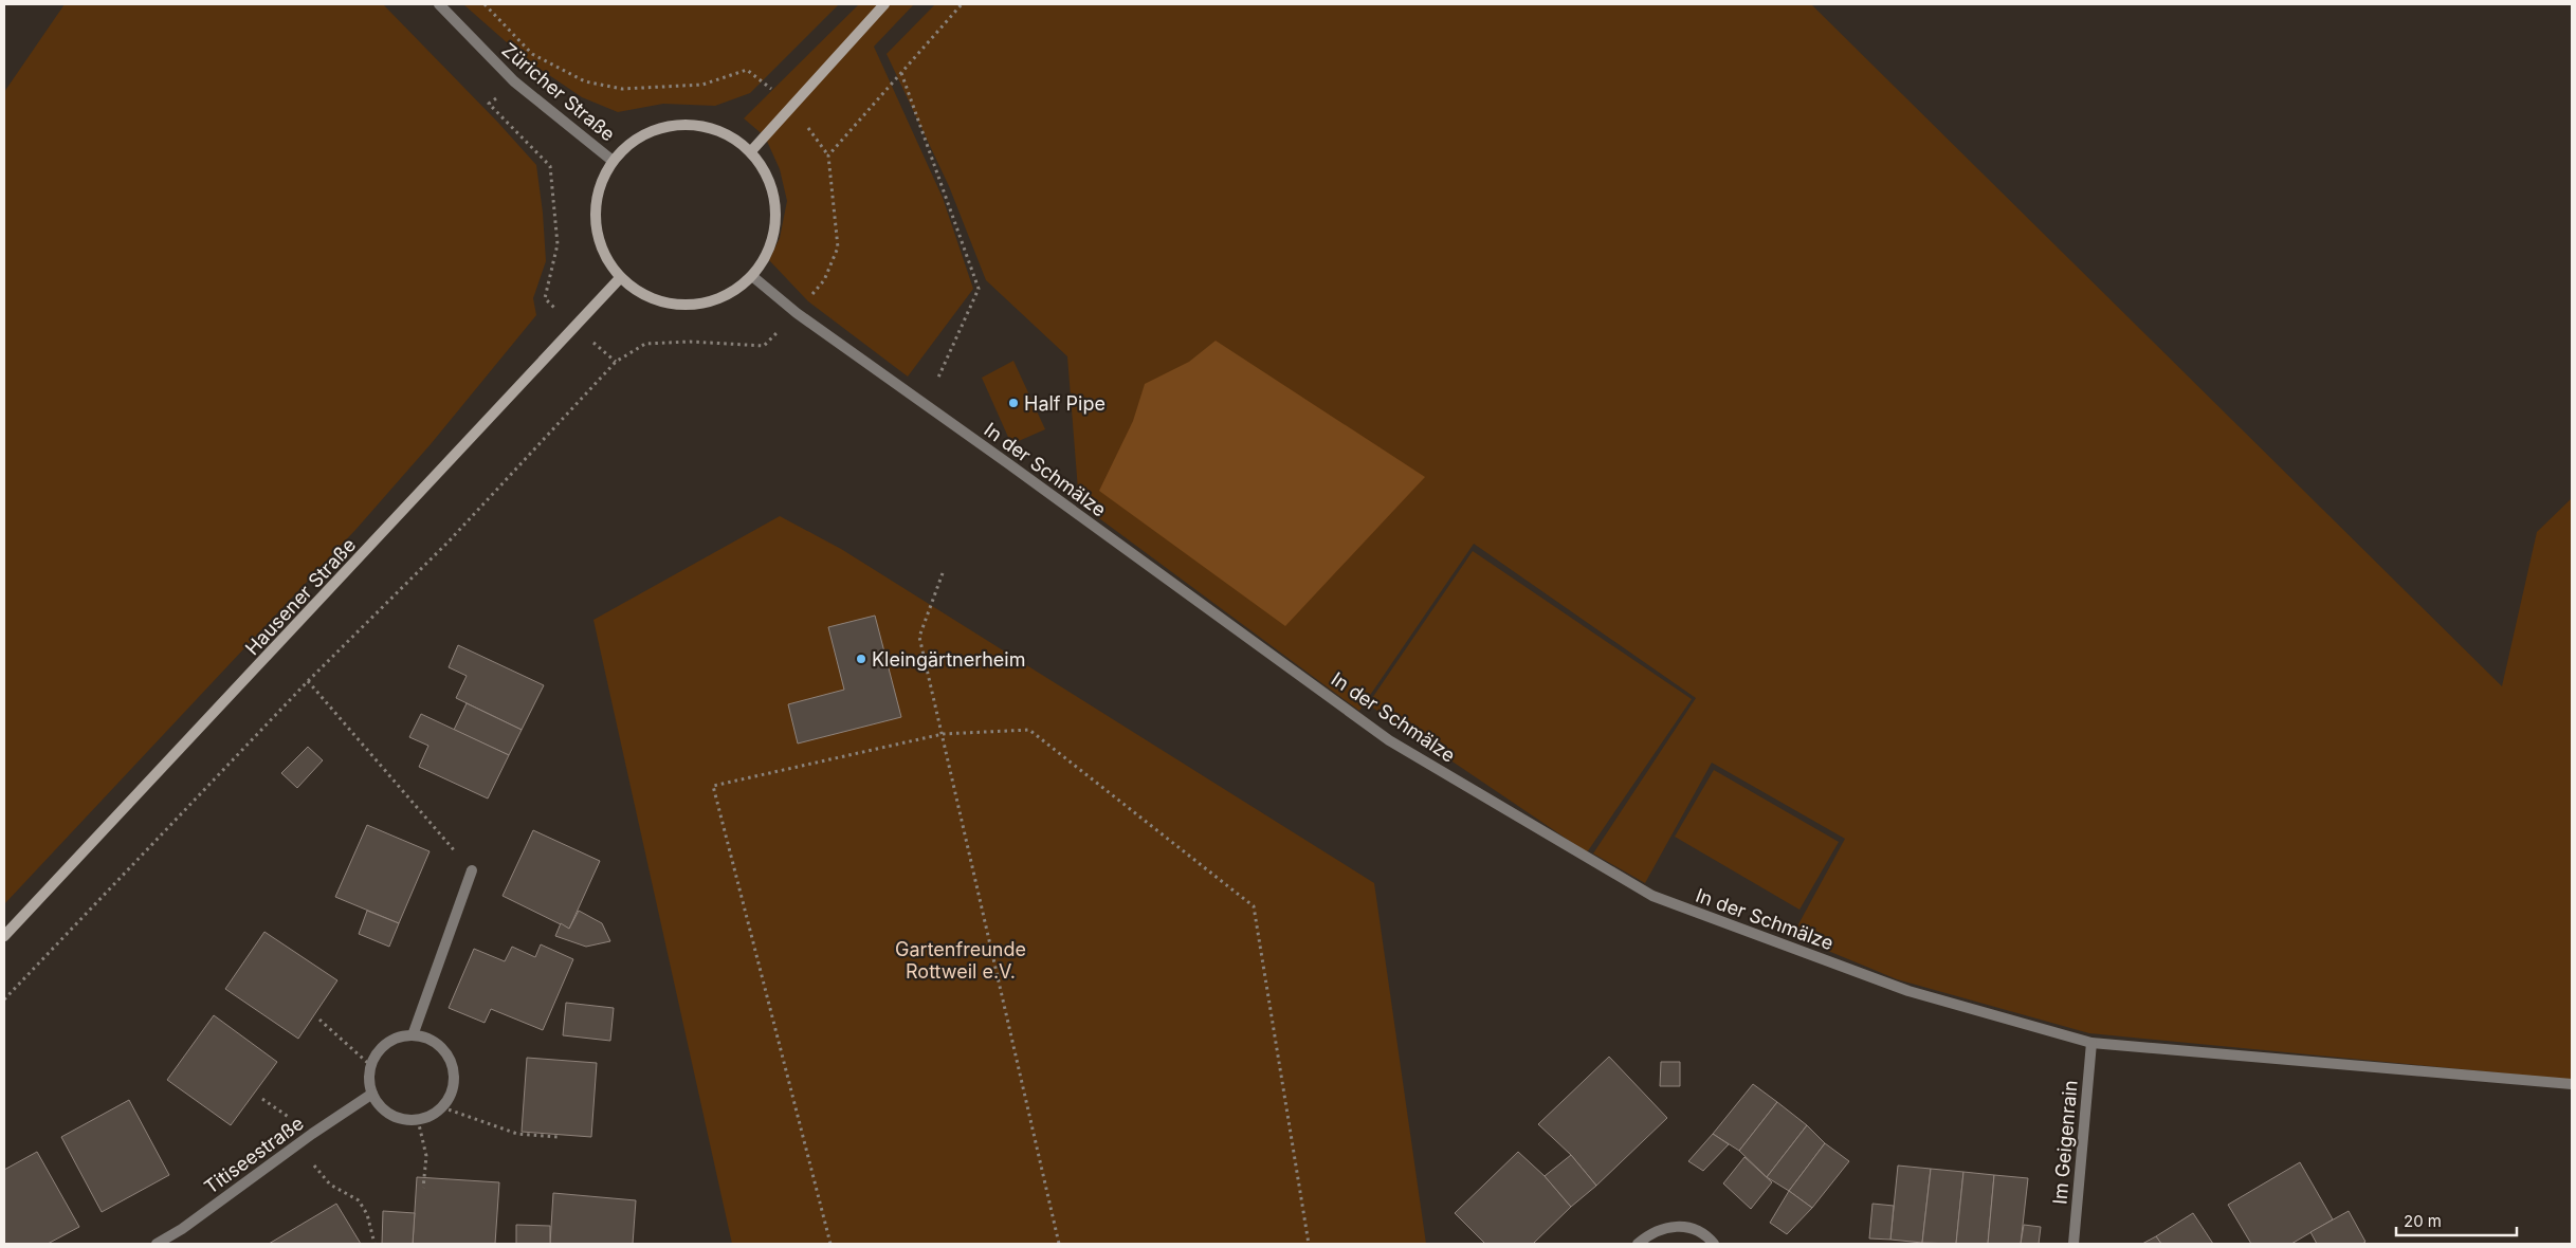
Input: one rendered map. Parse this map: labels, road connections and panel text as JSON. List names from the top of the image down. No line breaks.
{"streets":{"main road":["Hausener Straße"],"street":["Züricher Straße","In der Schmälze","Im Geigenrain","Titiseestraße"]},"crossings":[["Züricher Straße","In der Schmälze"],["Züricher Straße","Hausener Straße"],["In der Schmälze","Hausener Straße"],["In der Schmälze","Im Geigenrain"]],"parks":["Gartenfreunde Rottweil e.V."],"places":["Half Pipe","Kleingärtnerheim"],"scale_bar":"20 m"}
